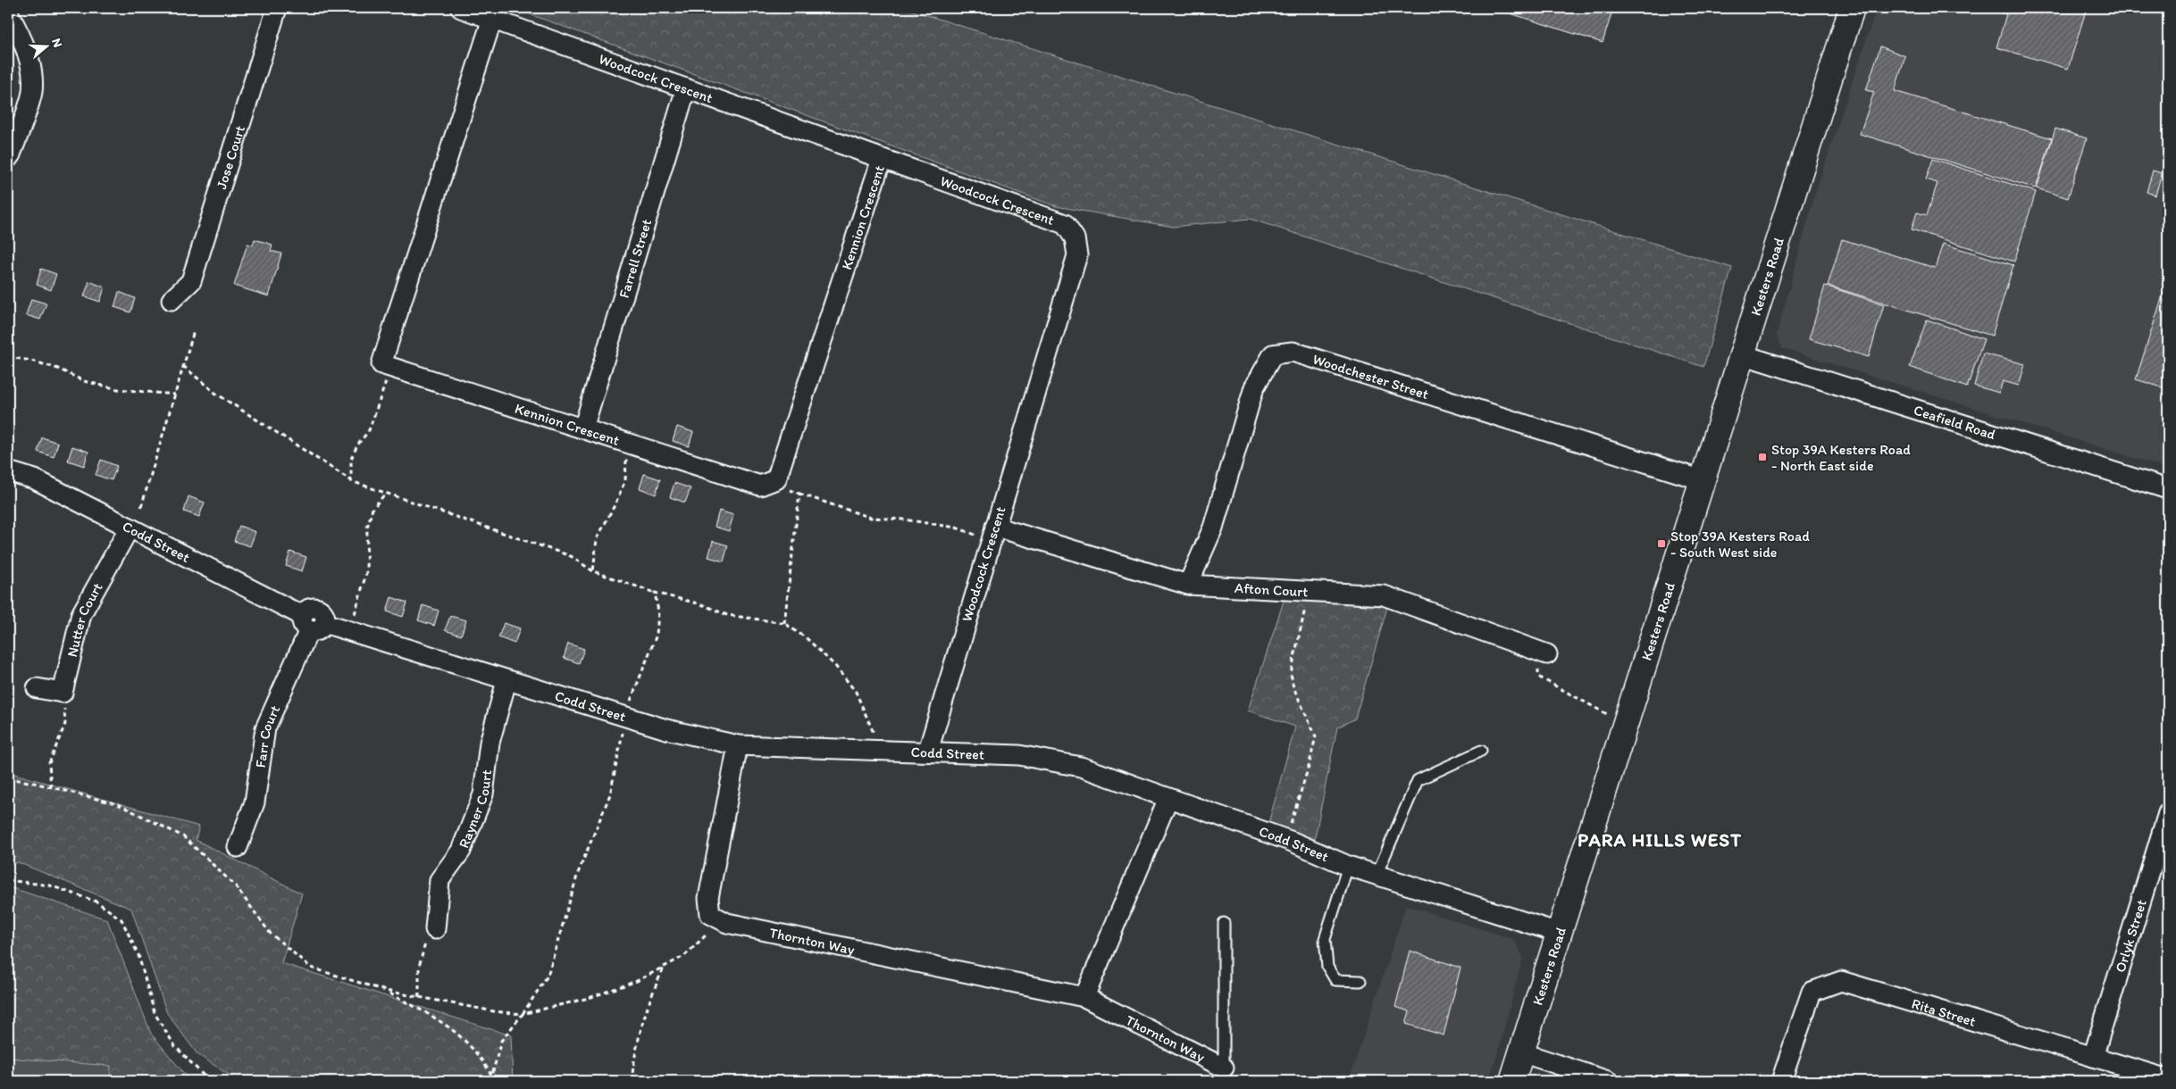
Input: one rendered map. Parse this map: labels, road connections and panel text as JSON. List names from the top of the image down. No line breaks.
{"streets":{"main road":["Kesters Road"],"street":["Woodcock Crescent","Jose Court","Kennion Crescent","Farrell Street","Woodchester Street","Ceafield Road","Codd Street","Afton Court","Nutter Court","Farr Court","Rayner Court","Orlyk Street","Thornton Way","Rita Street"]},"crossings":[["Woodcock Crescent","Kennion Crescent"],["Woodcock Crescent","Farrell Street"],["Woodcock Crescent","Codd Street"],["Woodcock Crescent","Afton Court"],["Kennion Crescent","Farrell Street"],["Kesters Road","Woodchester Street"],["Kesters Road","Ceafield Road"],["Kesters Road","Codd Street"],["Woodchester Street","Afton Court"],["Codd Street","Nutter Court"],["Codd Street","Farr Court"],["Codd Street","Rayner Court"],["Codd Street","Thornton Way"],["Orlyk Street","Rita Street"]],"districts":["PARA HILLS WEST"],"places":{"transit":["Stop 39A Kesters Road - North East side","Stop 39A Kesters Road - South West side"]},"north":"right"}
